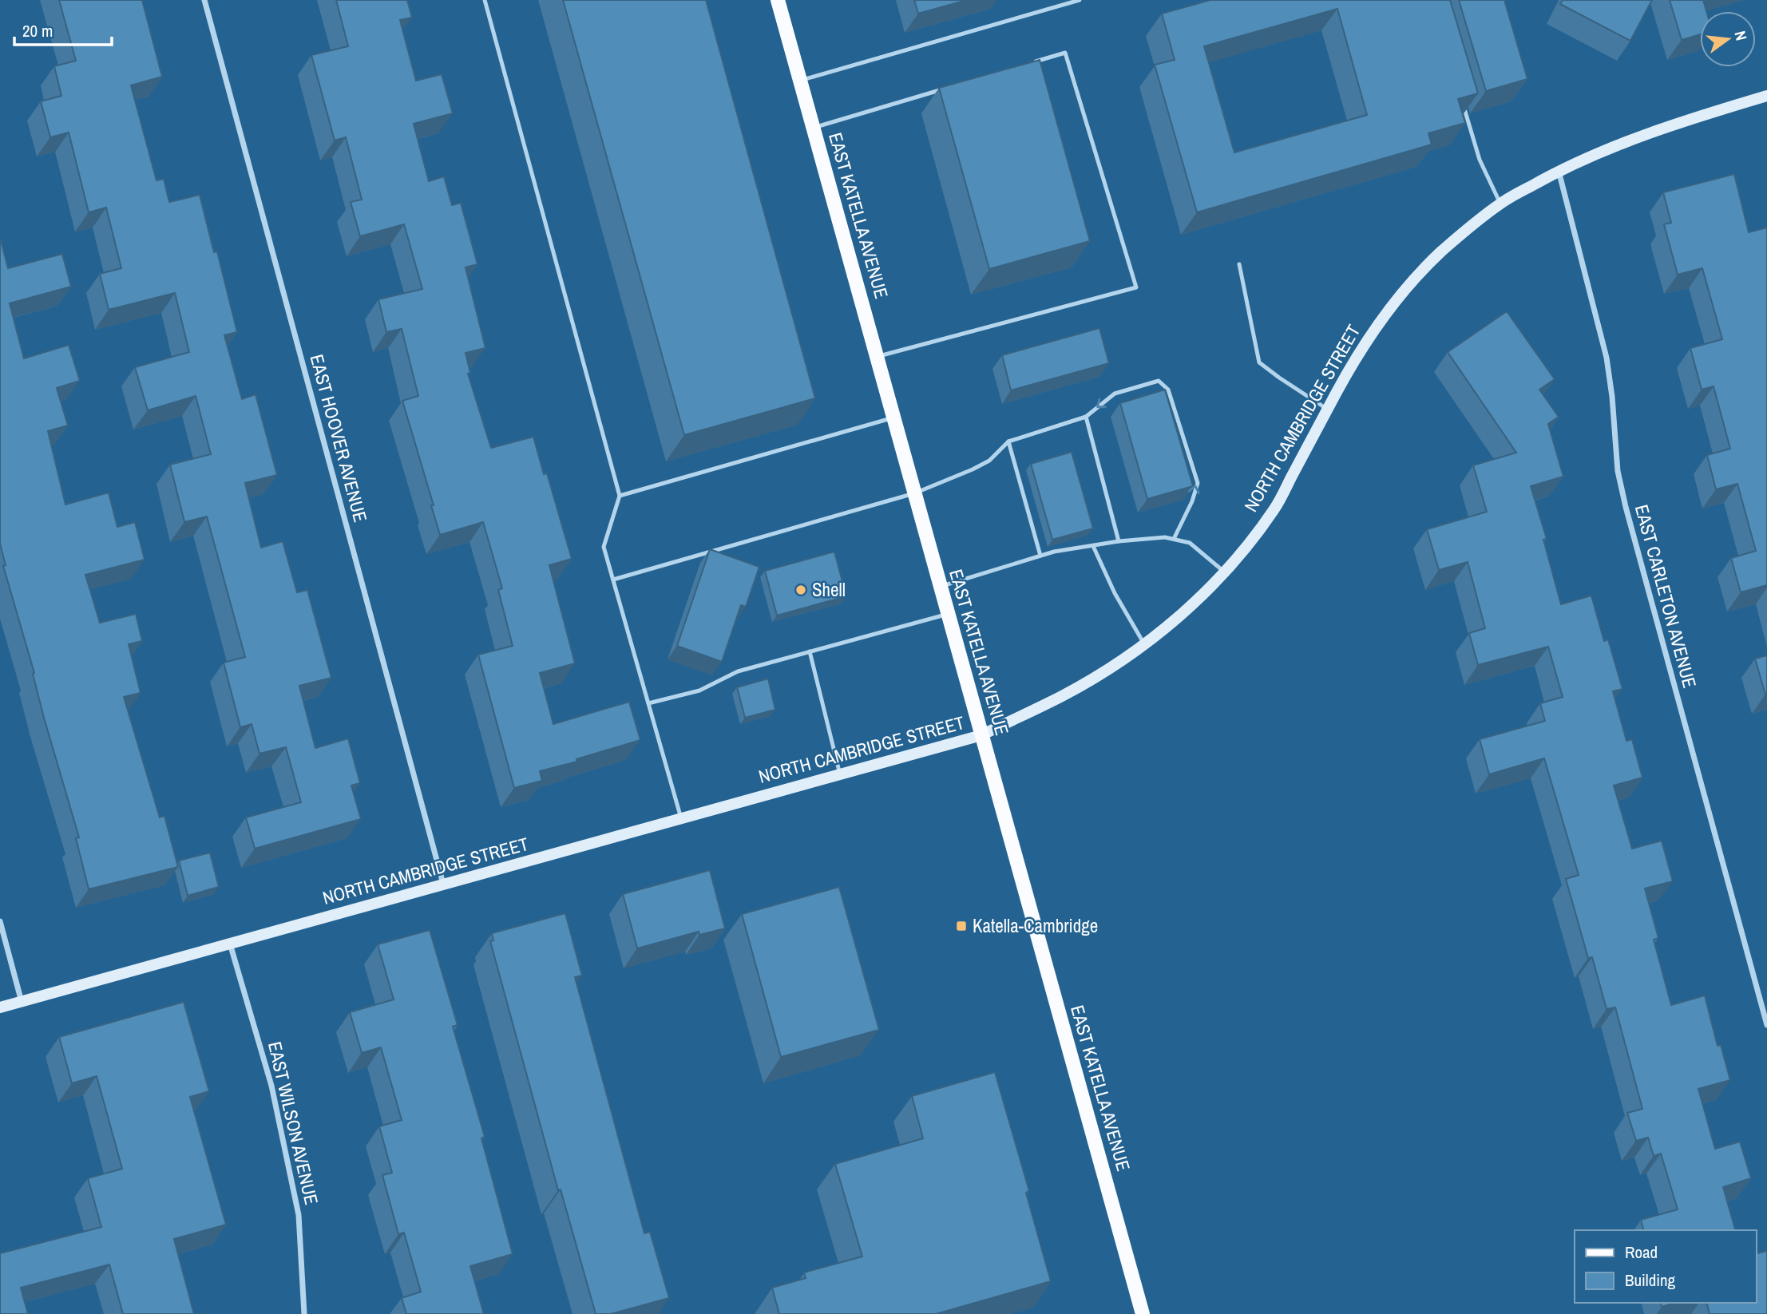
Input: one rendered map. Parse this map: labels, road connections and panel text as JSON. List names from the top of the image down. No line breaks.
{"streets":{"main road":["EAST KATELLA AVENUE"],"street":["NORTH CAMBRIDGE STREET","EAST HOOVER AVENUE","EAST CARLETON AVENUE","EAST WILSON AVENUE"]},"crossings":[["EAST KATELLA AVENUE","NORTH CAMBRIDGE STREET"],["NORTH CAMBRIDGE STREET","EAST HOOVER AVENUE"],["NORTH CAMBRIDGE STREET","EAST CARLETON AVENUE"],["NORTH CAMBRIDGE STREET","EAST WILSON AVENUE"]],"places":{"other":["Shell"],"transit":["Katella-Cambridge"]},"legend":["Road","Building"],"scale_bar":"20 m","north":"right"}
